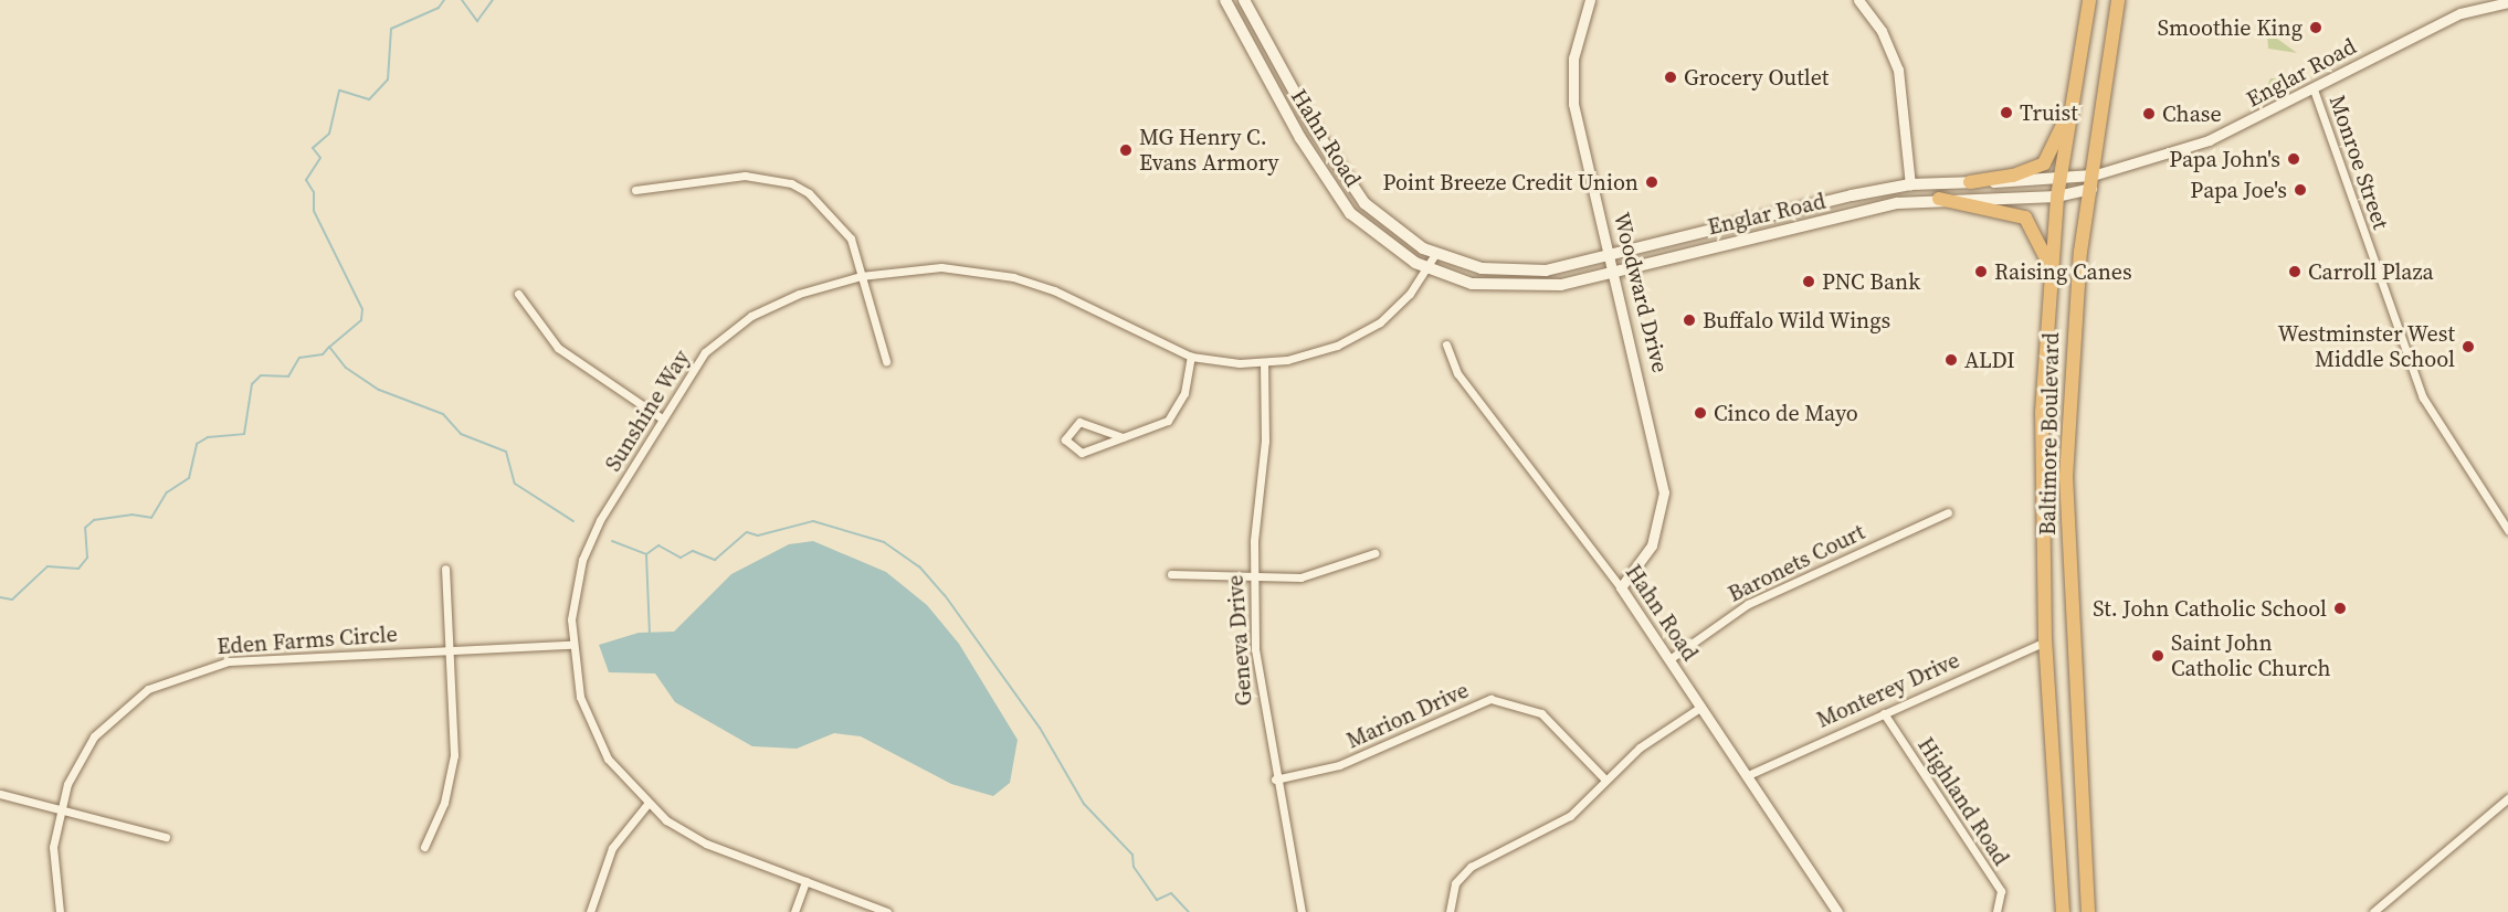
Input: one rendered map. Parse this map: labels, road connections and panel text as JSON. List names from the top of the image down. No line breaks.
{"streets":{"highway":["Baltimore Boulevard"],"main road":["Englar Road","Hahn Road"],"street":["Monroe Street","Woodward Drive","Sunshine Way","Baronets Court","Eden Farms Circle","Geneva Drive","Monterey Drive","Marion Drive","Highland Road"]},"crossings":[["Englar Road","Hahn Road"],["Englar Road","Monroe Street"],["Englar Road","Woodward Drive"],["Englar Road","Sunshine Way"],["Englar Road","Baltimore Boulevard"],["Hahn Road","Woodward Drive"],["Hahn Road","Sunshine Way"],["Hahn Road","Baronets Court"],["Hahn Road","Monterey Drive"],["Sunshine Way","Eden Farms Circle"],["Sunshine Way","Geneva Drive"],["Baltimore Boulevard","Monterey Drive"],["Geneva Drive","Marion Drive"],["Monterey Drive","Highland Road"]],"places":["Smoothie King","Grocery Outlet","Truist","Chase","MG Henry C. Evans Armory","Papa John's","Point Breeze Credit Union","Papa Joe's","Raising Canes","Carroll Plaza","PNC Bank","Buffalo Wild Wings","Westminster West Middle School","ALDI","Cinco de Mayo","St. John Catholic School","Saint John Catholic Church"]}
